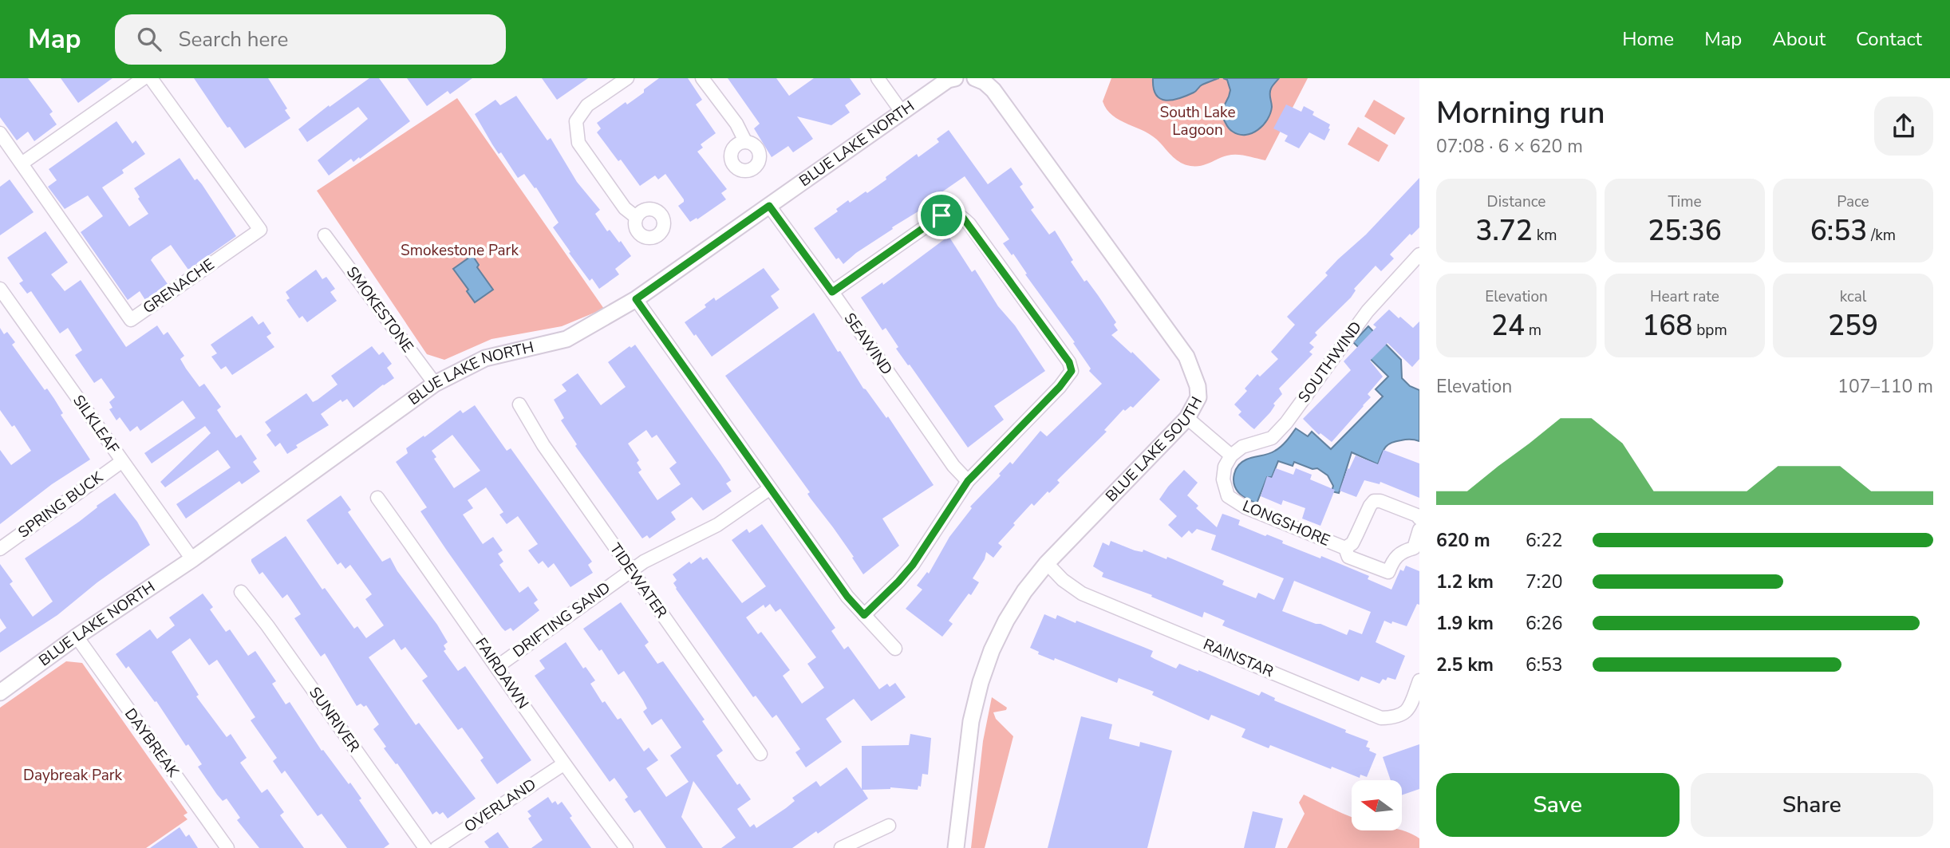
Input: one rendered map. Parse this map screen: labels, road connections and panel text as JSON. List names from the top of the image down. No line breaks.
{"streets":{"street":["BLUE LAKE NORTH","GRENACHE","SMOKESTONE","SEAWIND","SOUTHWIND","SILKLEAF","BLUE LAKE SOUTH","SPRING BUCK","LONGSHORE","TIDEWATER","DRIFTING SAND","RAINSTAR","FAIRDAWN","SUNRIVER","DAYBREAK","OVERLAND"]},"crossings":[["BLUE LAKE NORTH","SMOKESTONE"],["BLUE LAKE NORTH","SEAWIND"],["BLUE LAKE NORTH","SILKLEAF"],["BLUE LAKE NORTH","DAYBREAK"],["SOUTHWIND","LONGSHORE"],["SILKLEAF","SPRING BUCK"],["BLUE LAKE SOUTH","RAINSTAR"],["TIDEWATER","DRIFTING SAND"],["DRIFTING SAND","FAIRDAWN"],["FAIRDAWN","OVERLAND"]],"parks":["South Lake Lagoon","Smokestone Park","Daybreak Park"],"north":"left","page":{"header":"Map","search":"Search here","nav":["Home","Map","About","Contact"],"heading":["Morning run","07:08 · 6 × 620 m"],"stats":[["Distance","3.72 km"],["Time","25:36"],["Pace","6:53 /km"],["Elevation","24 m"],["Heart rate","168 bpm"],["kcal","259"]],"chart":["Elevation","107–110 m"],"list":[{"name":"620 m","note":"6:22"},{"name":"1.2 km","note":"7:20"},{"name":"1.9 km","note":"6:26"},{"name":"2.5 km","note":"6:53"}],"buttons":["Save","Share"]}}
